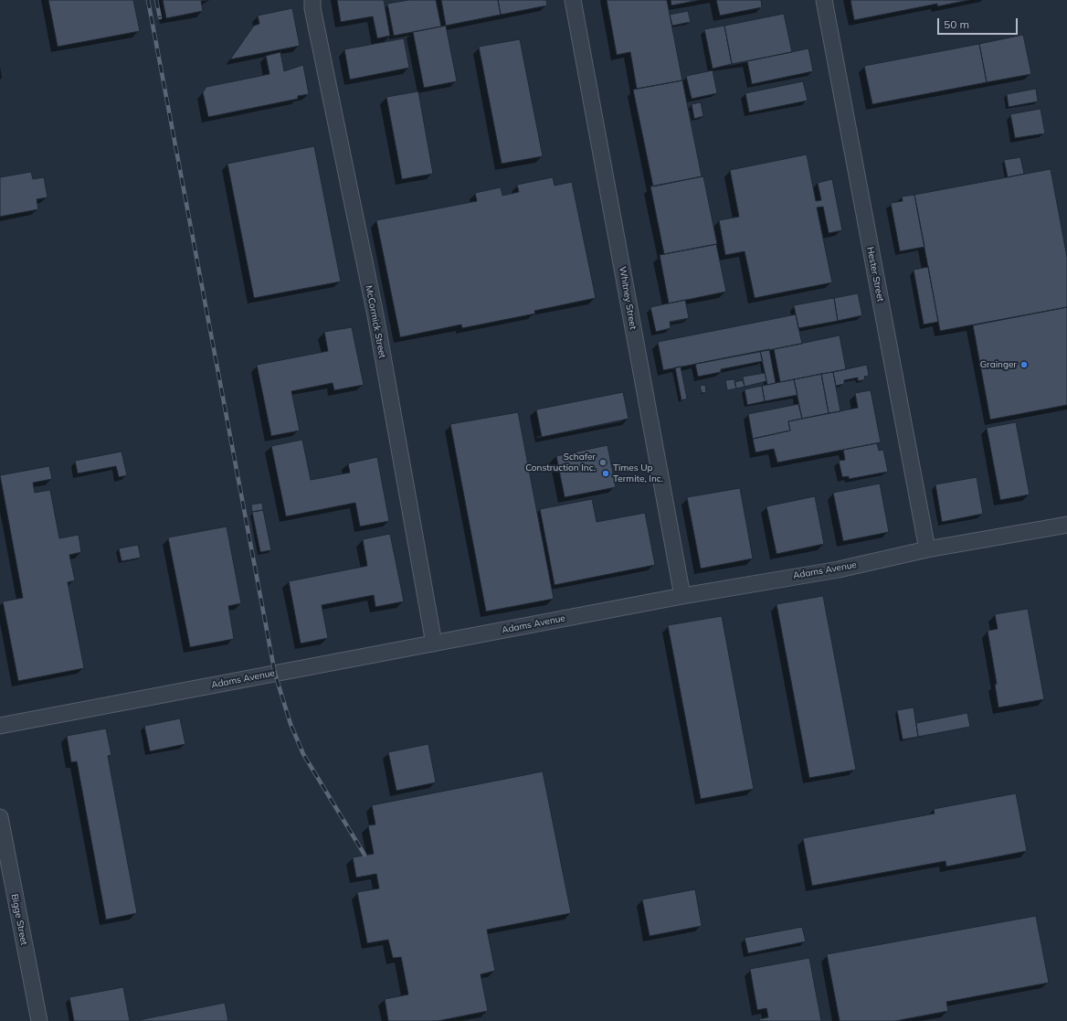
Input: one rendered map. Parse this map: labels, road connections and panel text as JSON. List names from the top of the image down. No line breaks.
{"streets":{"street":["Hester Street","Whitney Street","McCormick Street","Adams Avenue","Bigge Street"]},"crossings":[["Hester Street","Adams Avenue"],["Whitney Street","Adams Avenue"],["McCormick Street","Adams Avenue"]],"places":["Grainger","Schafer Construction Inc.","Times Up Termite, Inc."],"scale_bar":"50 m"}
